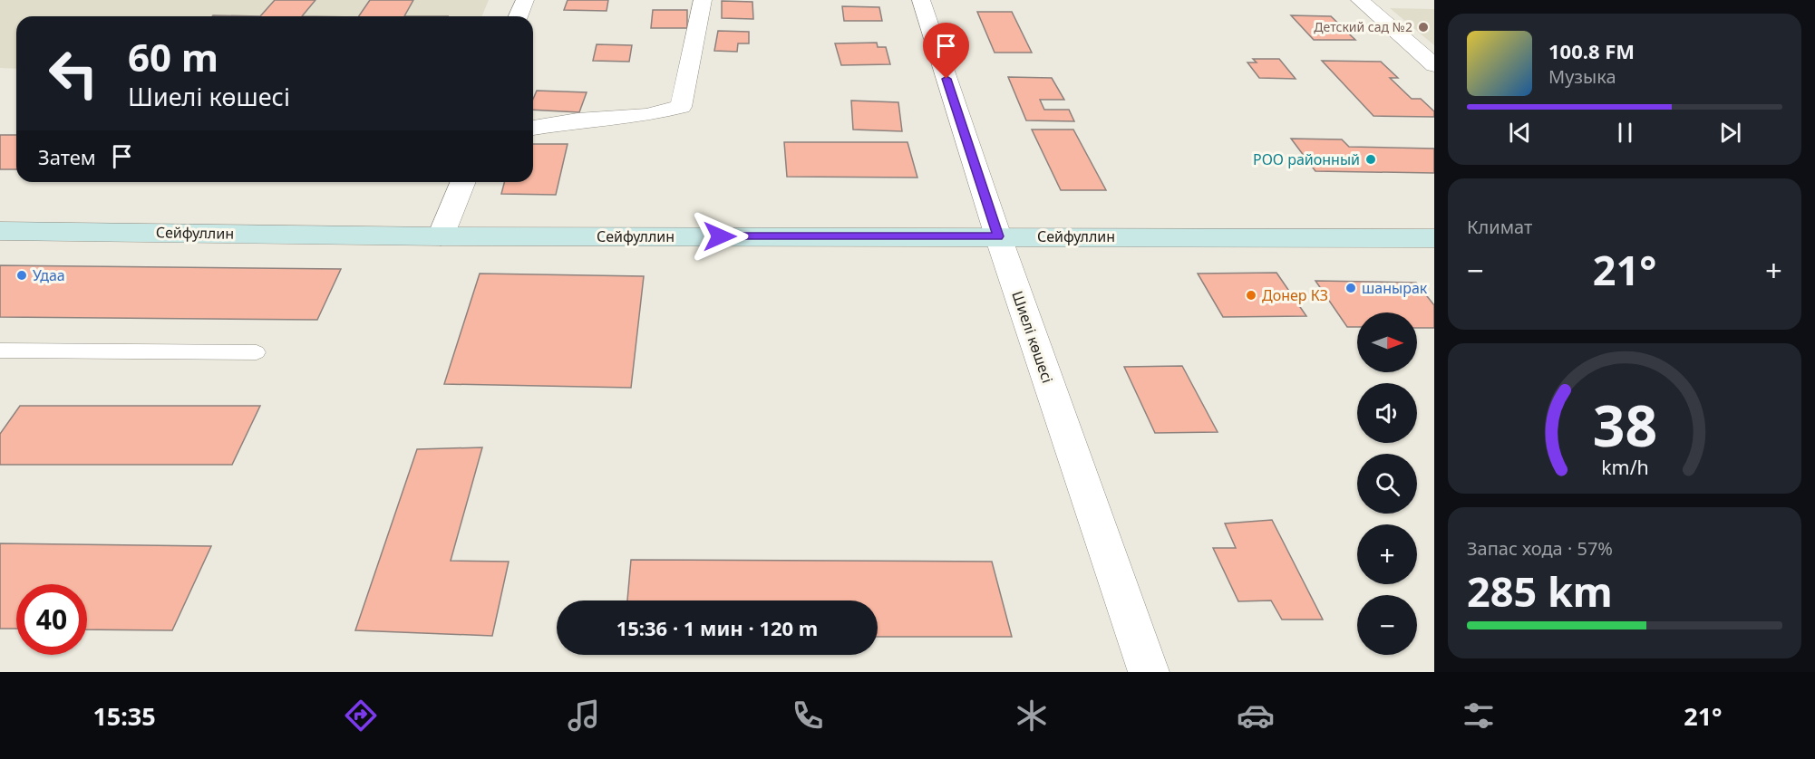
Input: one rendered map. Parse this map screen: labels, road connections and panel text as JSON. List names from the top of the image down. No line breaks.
{"streets":{"street":["Сейфуллин","Шиелі көшесі"]},"crossings":[["Сейфуллин","Шиелі көшесі"]],"places":["Детский сад №2","РОО районный","Удаа","шанырак","Донер КЗ"],"north":"right","page":{"turn":["60 m","Шиелі көшесі"],"song":["100.8 FM","Музыка"],"then":"Затем","tile":["Климат",["Запас хода · 57%","285 km"]],"heat":["−","21°","+"],"map_buttons":["+","−"],"limit":"40","trip":"15:36 · 1 мин · 120 m","tabs":["15:35","21°"],"gauge":["38","km/h"]}}
